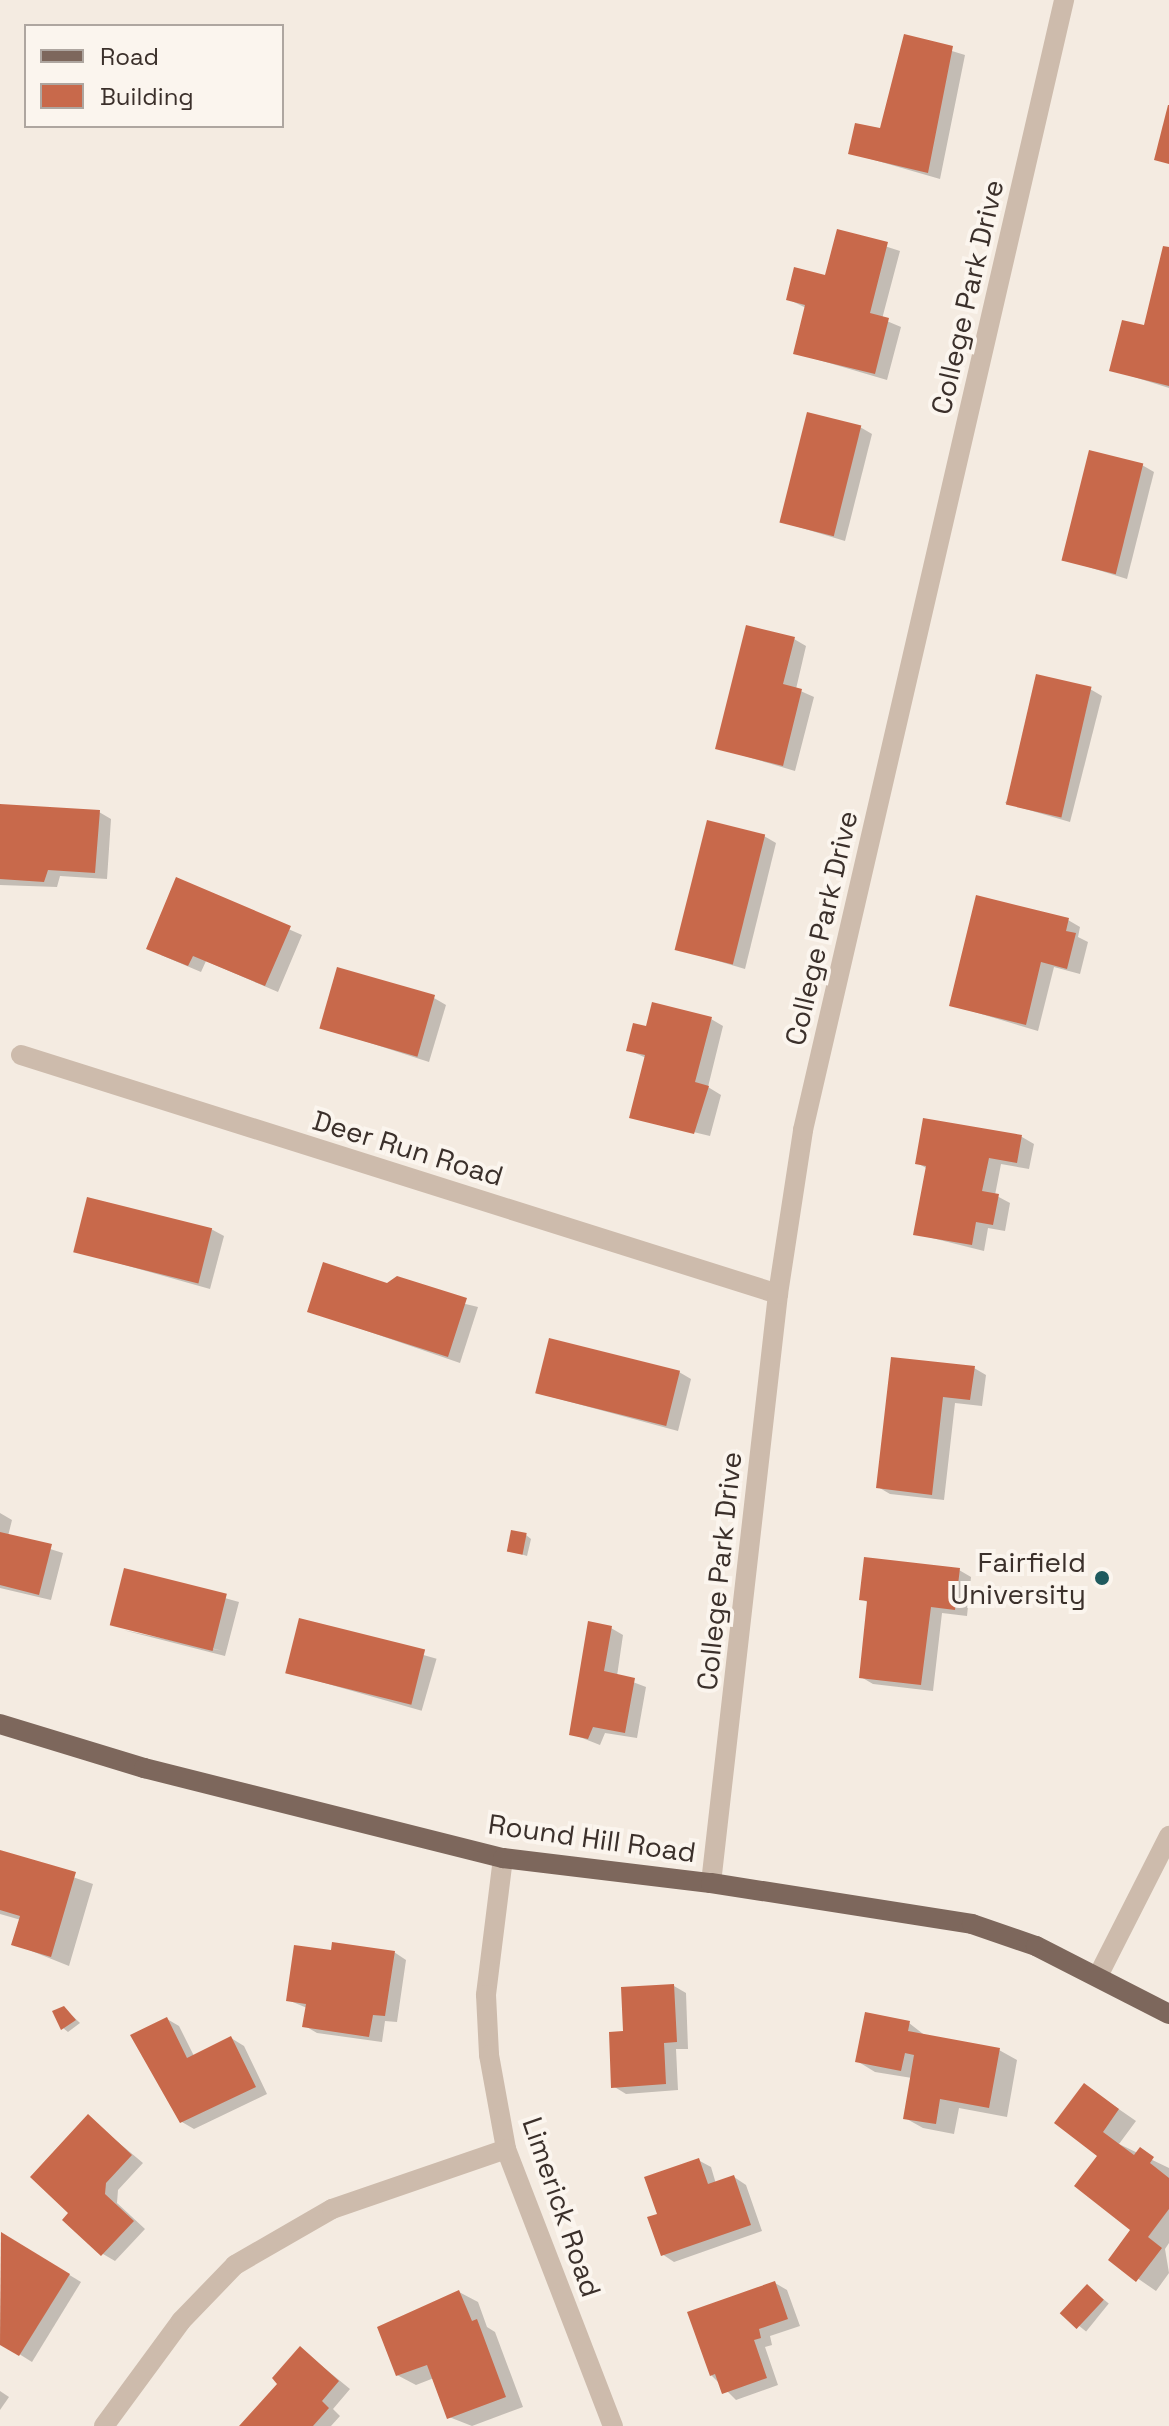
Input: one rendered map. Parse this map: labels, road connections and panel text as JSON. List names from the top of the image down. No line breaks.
{"streets":{"main road":["Round Hill Road"],"street":["College Park Drive","Deer Run Road","Limerick Road"]},"crossings":[["College Park Drive","Deer Run Road"],["College Park Drive","Round Hill Road"],["Round Hill Road","Limerick Road"]],"places":["Fairfield University"],"legend":["Road","Building"]}
